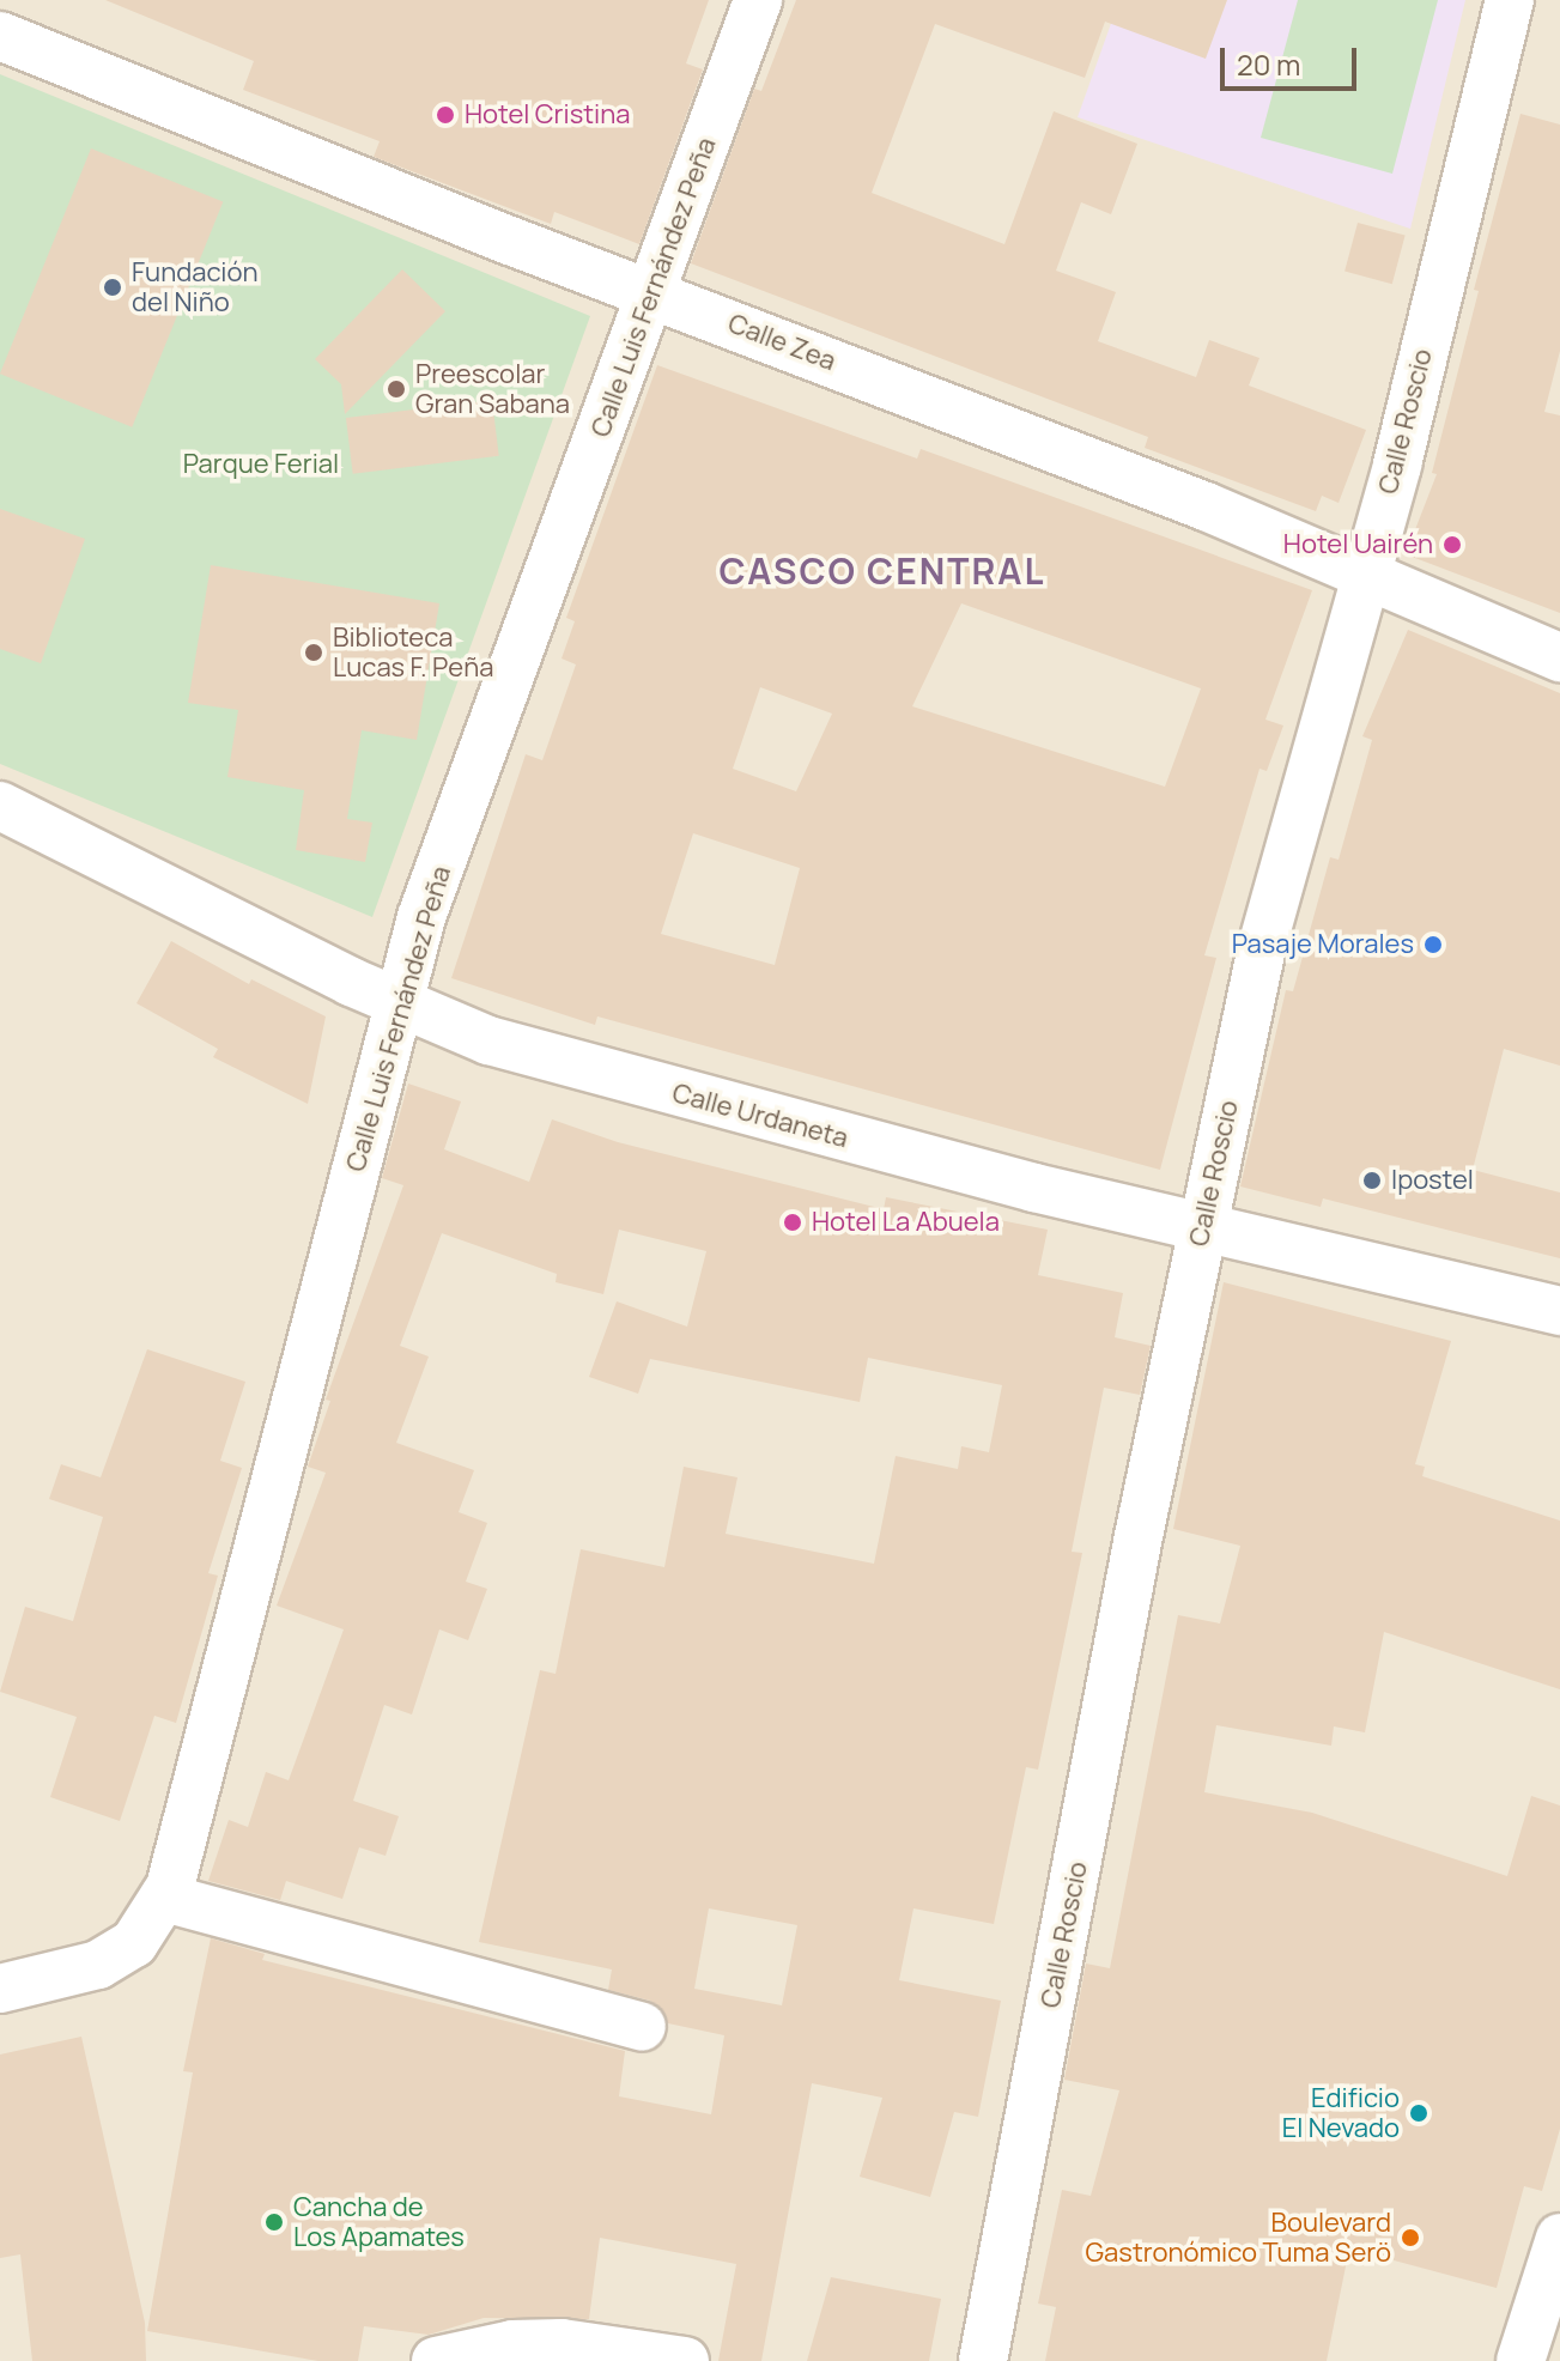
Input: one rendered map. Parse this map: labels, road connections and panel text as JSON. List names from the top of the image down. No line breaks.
{"streets":{"street":["Calle Luis Fernández Peña","Calle Zea","Calle Roscio","Calle Urdaneta"]},"crossings":[["Calle Luis Fernández Peña","Calle Zea"],["Calle Luis Fernández Peña","Calle Urdaneta"],["Calle Zea","Calle Roscio"],["Calle Roscio","Calle Urdaneta"]],"districts":["CASCO CENTRAL"],"parks":["Parque Ferial"],"places":["Hotel Cristina","Fundación del Niño","Preescolar Gran Sabana","Hotel Uairén","Biblioteca Lucas F. Peña","Pasaje Morales","Ipostel","Hotel La Abuela","Edificio El Nevado","Cancha de Los Apamates","Boulevard Gastronómico Tuma Serö"],"scale_bar":"20 m"}
